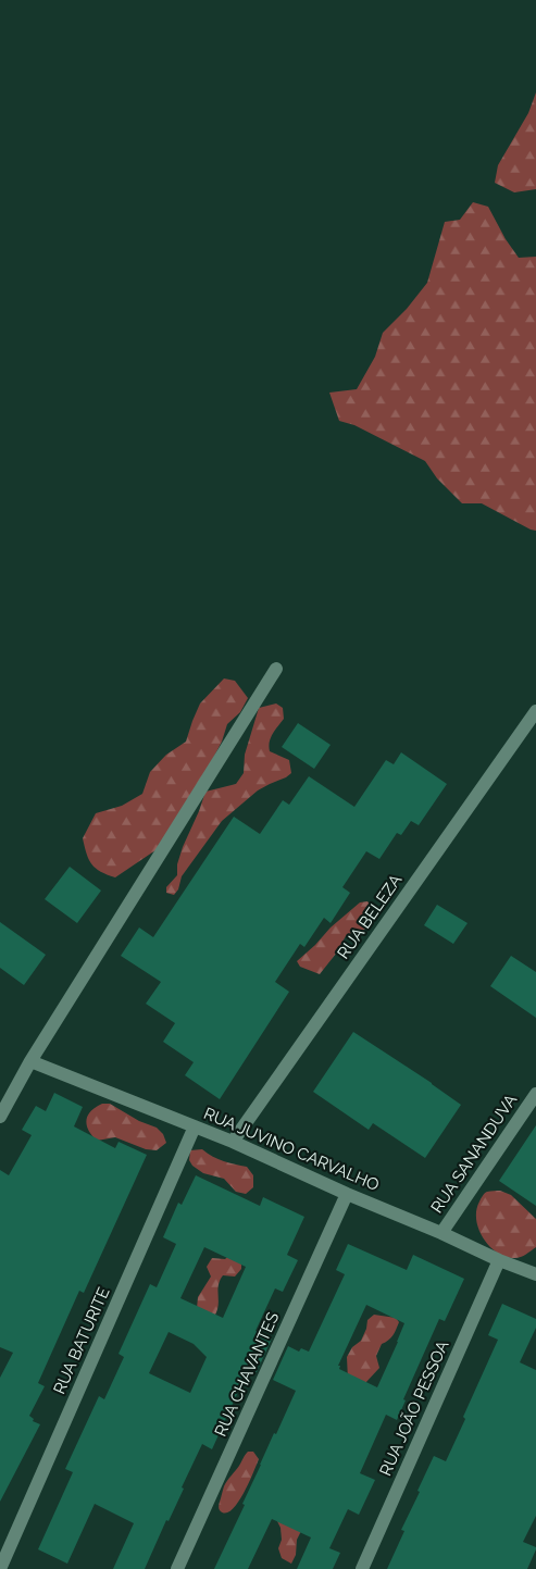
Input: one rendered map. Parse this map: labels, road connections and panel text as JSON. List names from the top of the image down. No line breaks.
{"streets":{"street":["RUA BELEZA","RUA JUVINO CARVALHO","RUA SANANDUVA","RUA BATURITE","RUA CHAVANTES","RUA JOÃO PESSOA"]},"crossings":[["RUA BELEZA","RUA JUVINO CARVALHO"],["RUA JUVINO CARVALHO","RUA SANANDUVA"],["RUA JUVINO CARVALHO","RUA BATURITE"],["RUA JUVINO CARVALHO","RUA CHAVANTES"],["RUA JUVINO CARVALHO","RUA JOÃO PESSOA"]]}
